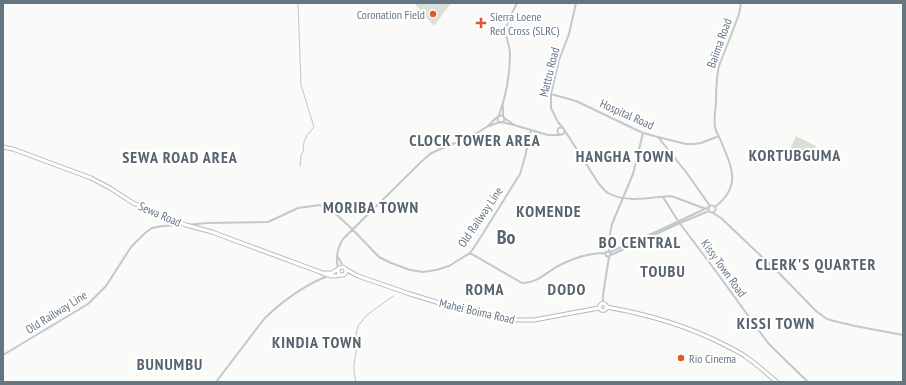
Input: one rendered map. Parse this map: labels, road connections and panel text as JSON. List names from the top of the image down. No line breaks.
{"streets":{"main road":["Sewa Road","Mahei Boima Road"],"street":["Baiima Road","Mattru Road","Hospital Road","Old Railway Line","Kissy Town Road"]},"crossings":[["Baiima Road","Hospital Road"],["Mattru Road","Hospital Road"],["Sewa Road","Old Railway Line"]],"districts":["CLOCK TOWER AREA","KORTUBGUMA","HANGHA TOWN","SEWA ROAD AREA","MORIBA TOWN","KOMENDE","Bo","BO CENTRAL","CLERK'S QUARTER","TOUBU","ROMA","DODO","KISSI TOWN","KINDIA TOWN","BUNUMBU"],"places":{"other":["Coronation Field","Rio Cinema"],"health":["Sierra Loene Red Cross (SLRC)"]}}
